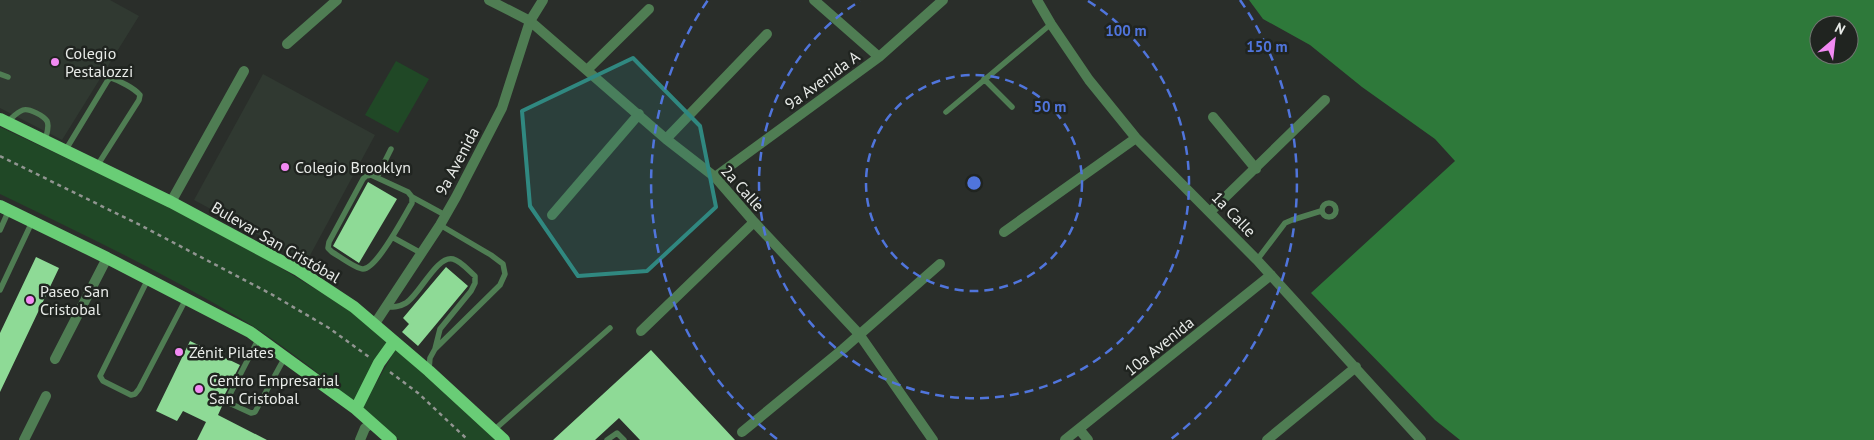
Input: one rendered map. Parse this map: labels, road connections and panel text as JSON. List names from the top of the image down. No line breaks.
{"streets":{"main road":["Bulevar San Cristóbal"],"street":["9a Avenida A","9a Avenida","2a Calle","1a Calle","10a Avenida"]},"crossings":[["9a Avenida A","2a Calle"],["9a Avenida","2a Calle"],["9a Avenida","Bulevar San Cristóbal"],["1a Calle","10a Avenida"]],"places":["Colegio Pestalozzi","Colegio Brooklyn","Paseo San Cristobal","Zénit Pilates","Centro Empresarial San Cristobal"],"north":"top right","rings":["100 m","150 m","50 m"]}
